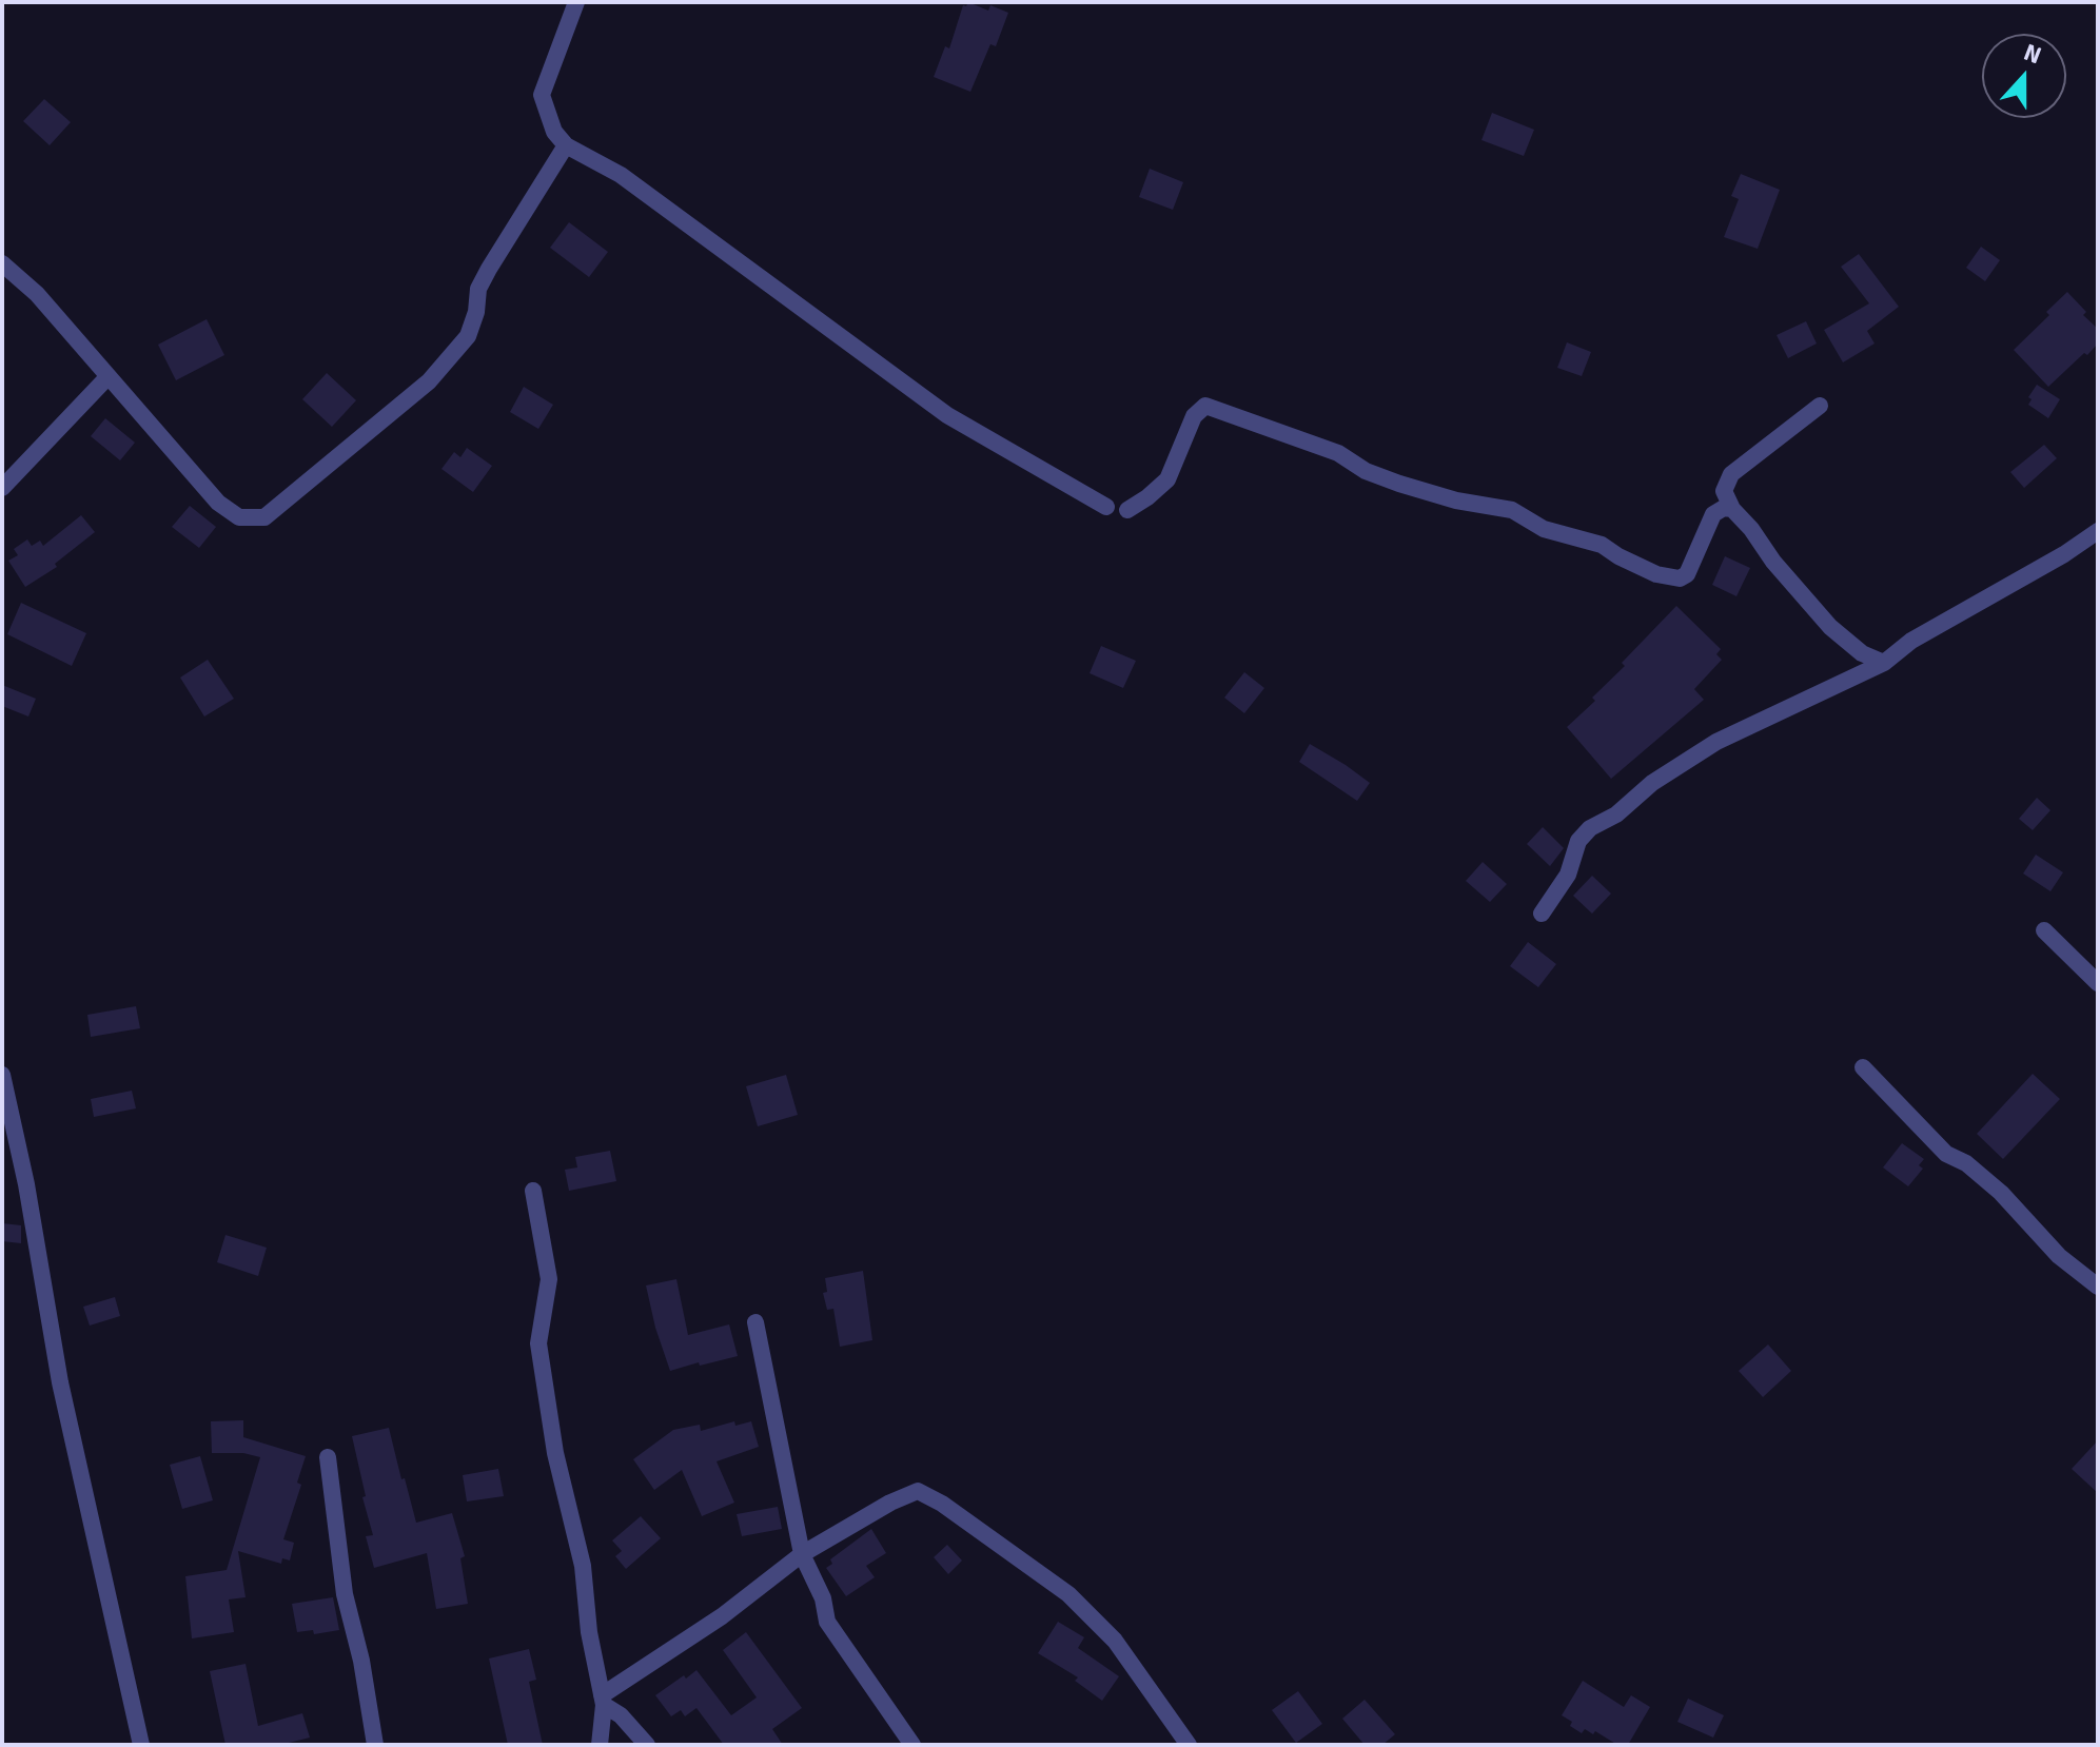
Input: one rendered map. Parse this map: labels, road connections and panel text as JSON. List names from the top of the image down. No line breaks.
{"north":"top"}
